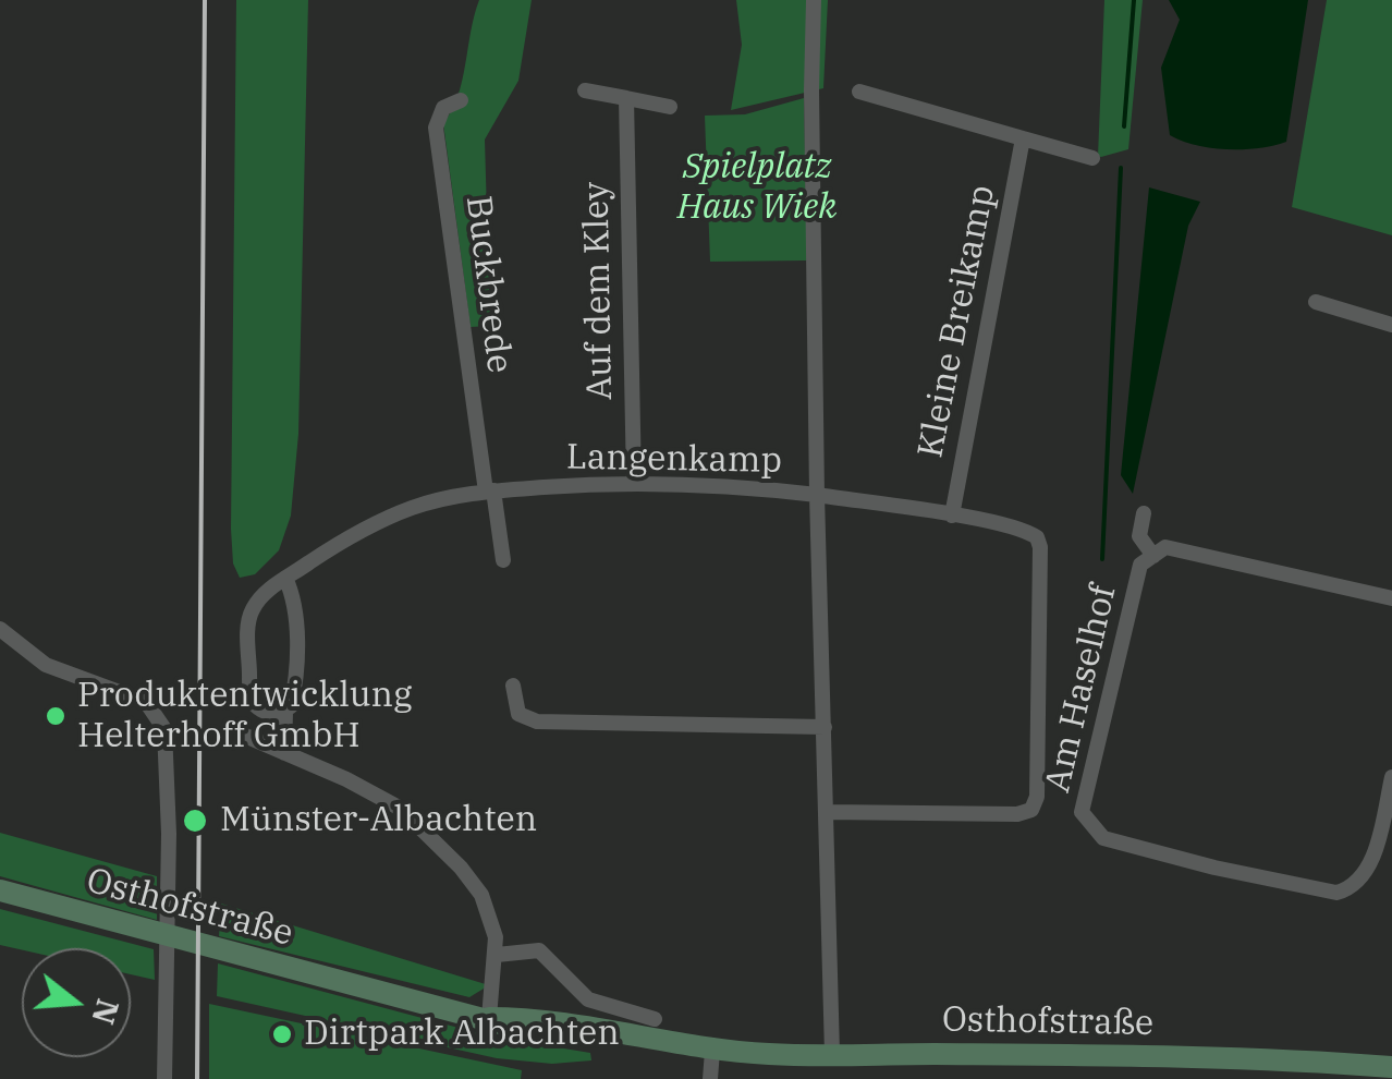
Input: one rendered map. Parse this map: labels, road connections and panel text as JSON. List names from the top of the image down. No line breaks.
{"streets":{"street":["Buckbrede","Auf dem Kley","Kleine Breikamp","Langenkamp","Am Haselhof","Osthofstraße"]},"crossings":[["Buckbrede","Langenkamp"],["Auf dem Kley","Langenkamp"],["Langenkamp","Osthofstraße"]],"parks":["Spielplatz Haus Wiek"],"places":["Produktentwicklung Helterhoff GmbH","Münster-Albachten","Dirtpark Albachten"],"north":"right"}
